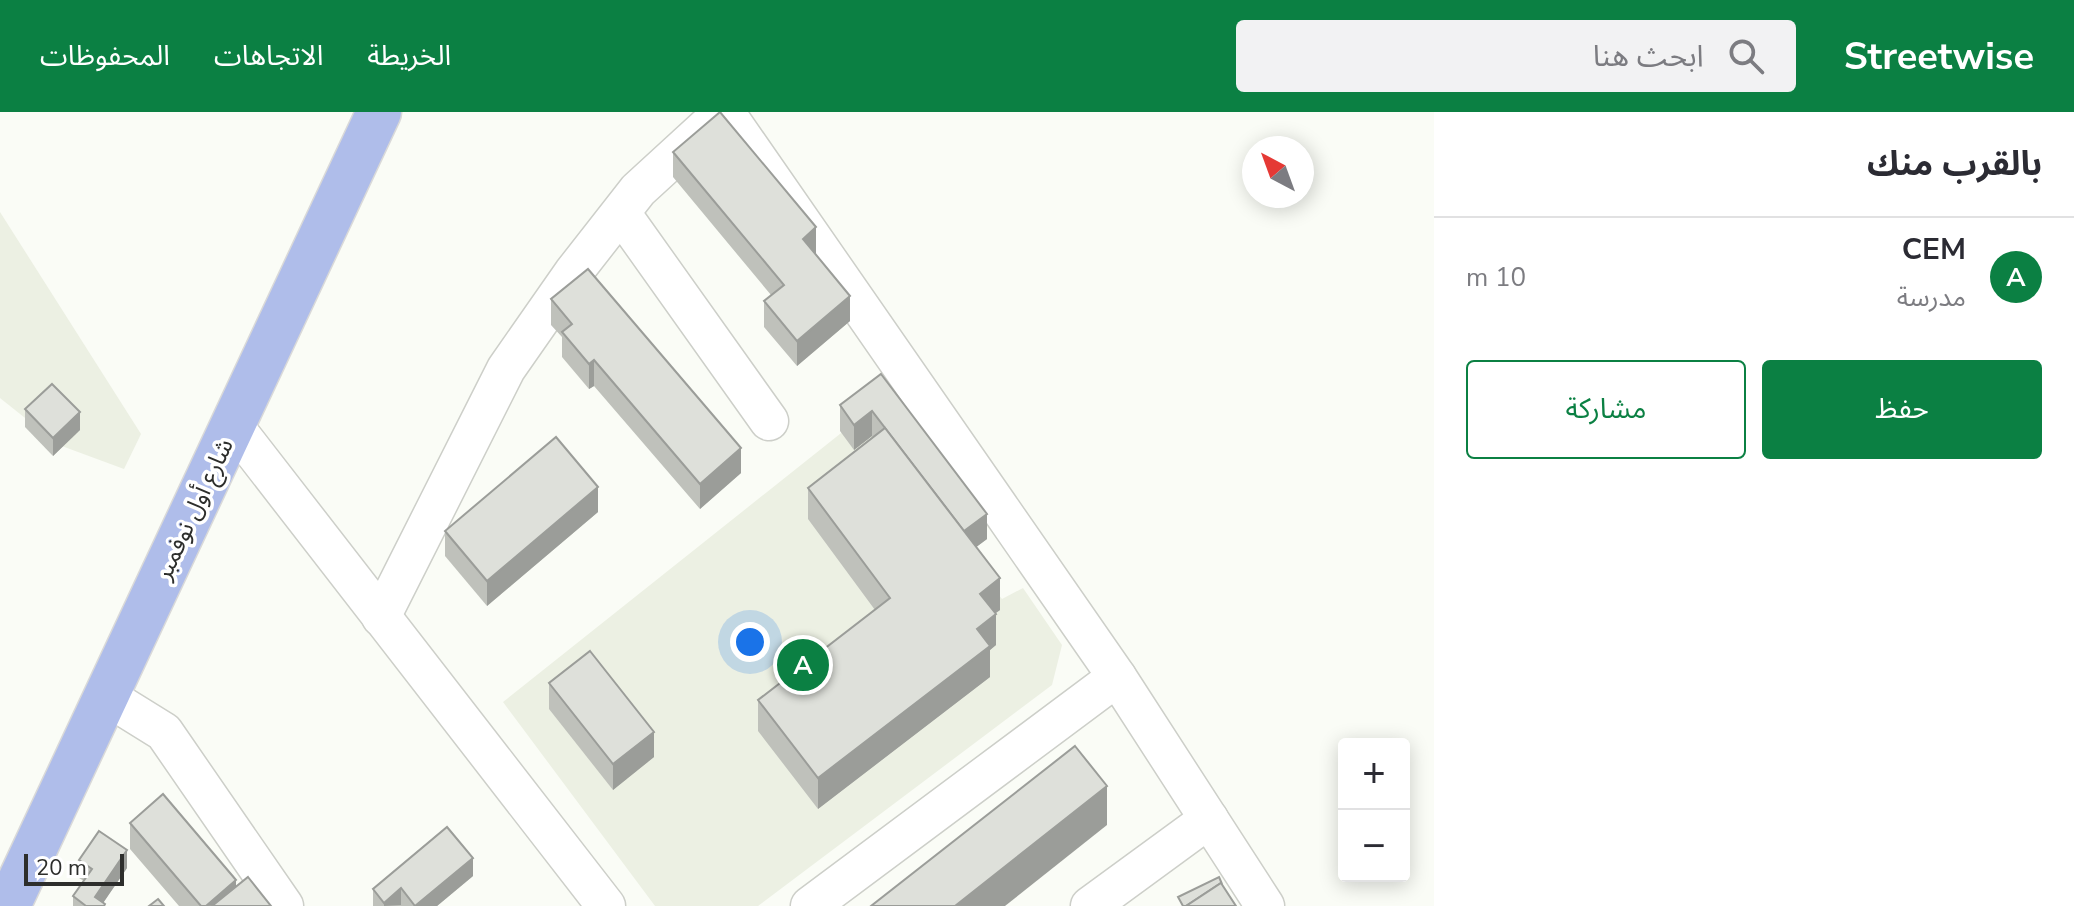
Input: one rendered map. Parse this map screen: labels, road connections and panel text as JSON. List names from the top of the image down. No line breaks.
{"streets":{"main road":["شارع أول نوفمبر"]},"scale_bar":"20 m","north":"top left","page":{"header":"Streetwise","search":"ابحث هنا","nav":["الخريطة","الاتجاهات","المحفوظات"],"heading":"بالقرب منك","list":[{"mark":"A","name":"CEM","note":"مدرسة","value":"10 m"}],"buttons":["حفظ","مشاركة"],"pins":"A","map_buttons":["+","−"],"scale":"20 m"}}
